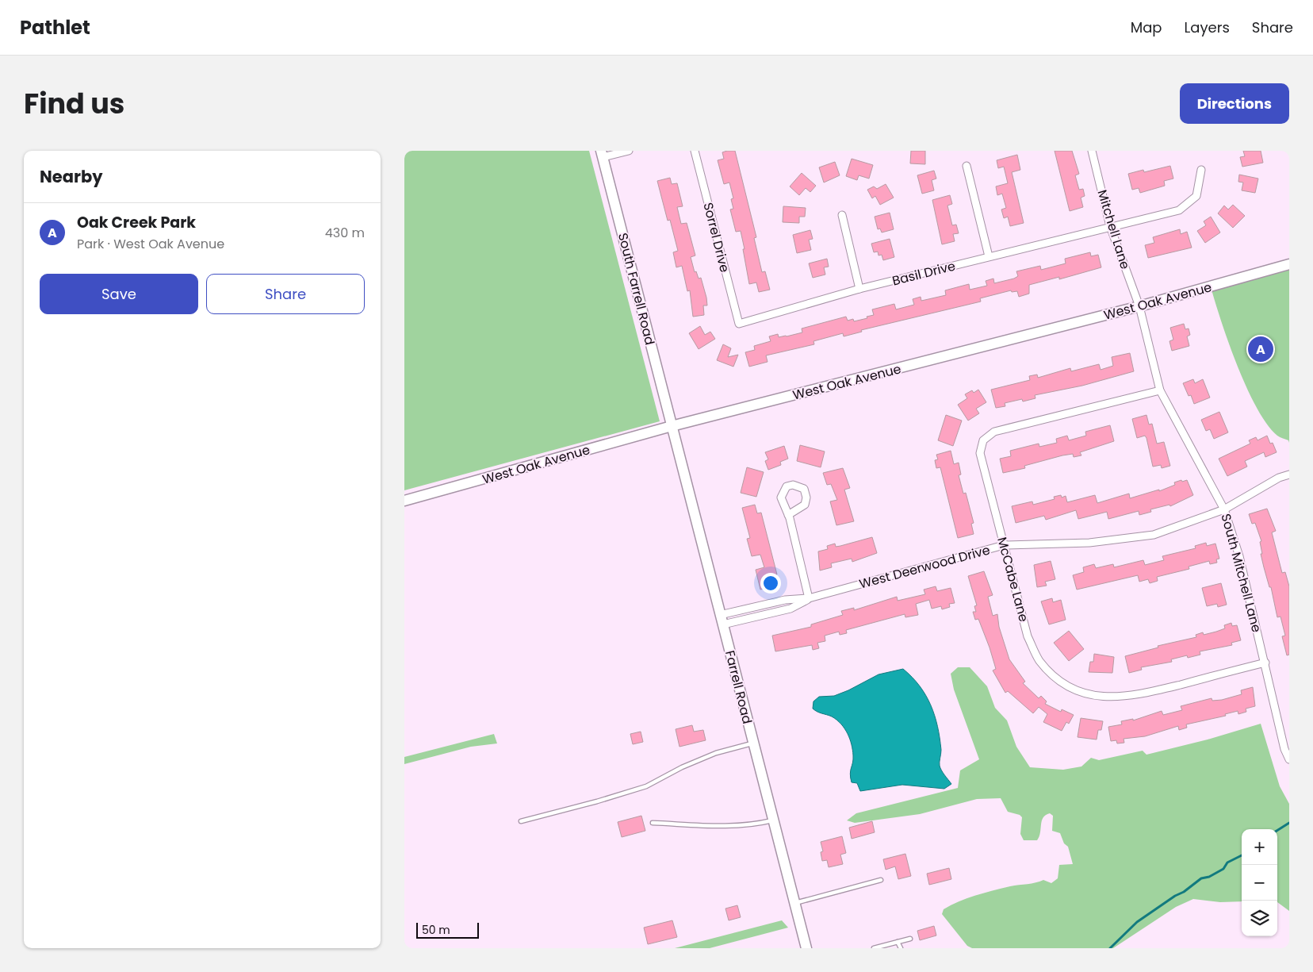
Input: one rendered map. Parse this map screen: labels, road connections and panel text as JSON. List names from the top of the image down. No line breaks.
{"streets":{"street":["Mitchell Lane","Sorrel Drive","Basil Drive","South Farrell Road","West Oak Avenue","West Deerwood Drive","South Mitchell Lane","McCabe Lane","Farrell Road"]},"crossings":[["Mitchell Lane","Basil Drive"],["Mitchell Lane","West Oak Avenue"],["Mitchell Lane","South Mitchell Lane"],["Sorrel Drive","Basil Drive"],["South Farrell Road","West Oak Avenue"],["South Farrell Road","Farrell Road"],["West Oak Avenue","South Mitchell Lane"],["West Oak Avenue","Farrell Road"],["West Deerwood Drive","South Mitchell Lane"],["West Deerwood Drive","McCabe Lane"],["West Deerwood Drive","Farrell Road"],["South Mitchell Lane","McCabe Lane"]],"scale_bar":"50 m","page":{"header":"Pathlet","nav":["Map","Layers","Share"],"title":"Find us","buttons":["Directions",["Save","Share"]],"heading":"Nearby","list":[{"mark":"A","name":"Oak Creek Park","note":"Park · West Oak Avenue","value":"430 m"}],"pins":"A","map_buttons":["+","−"],"scale":"50 m"}}
